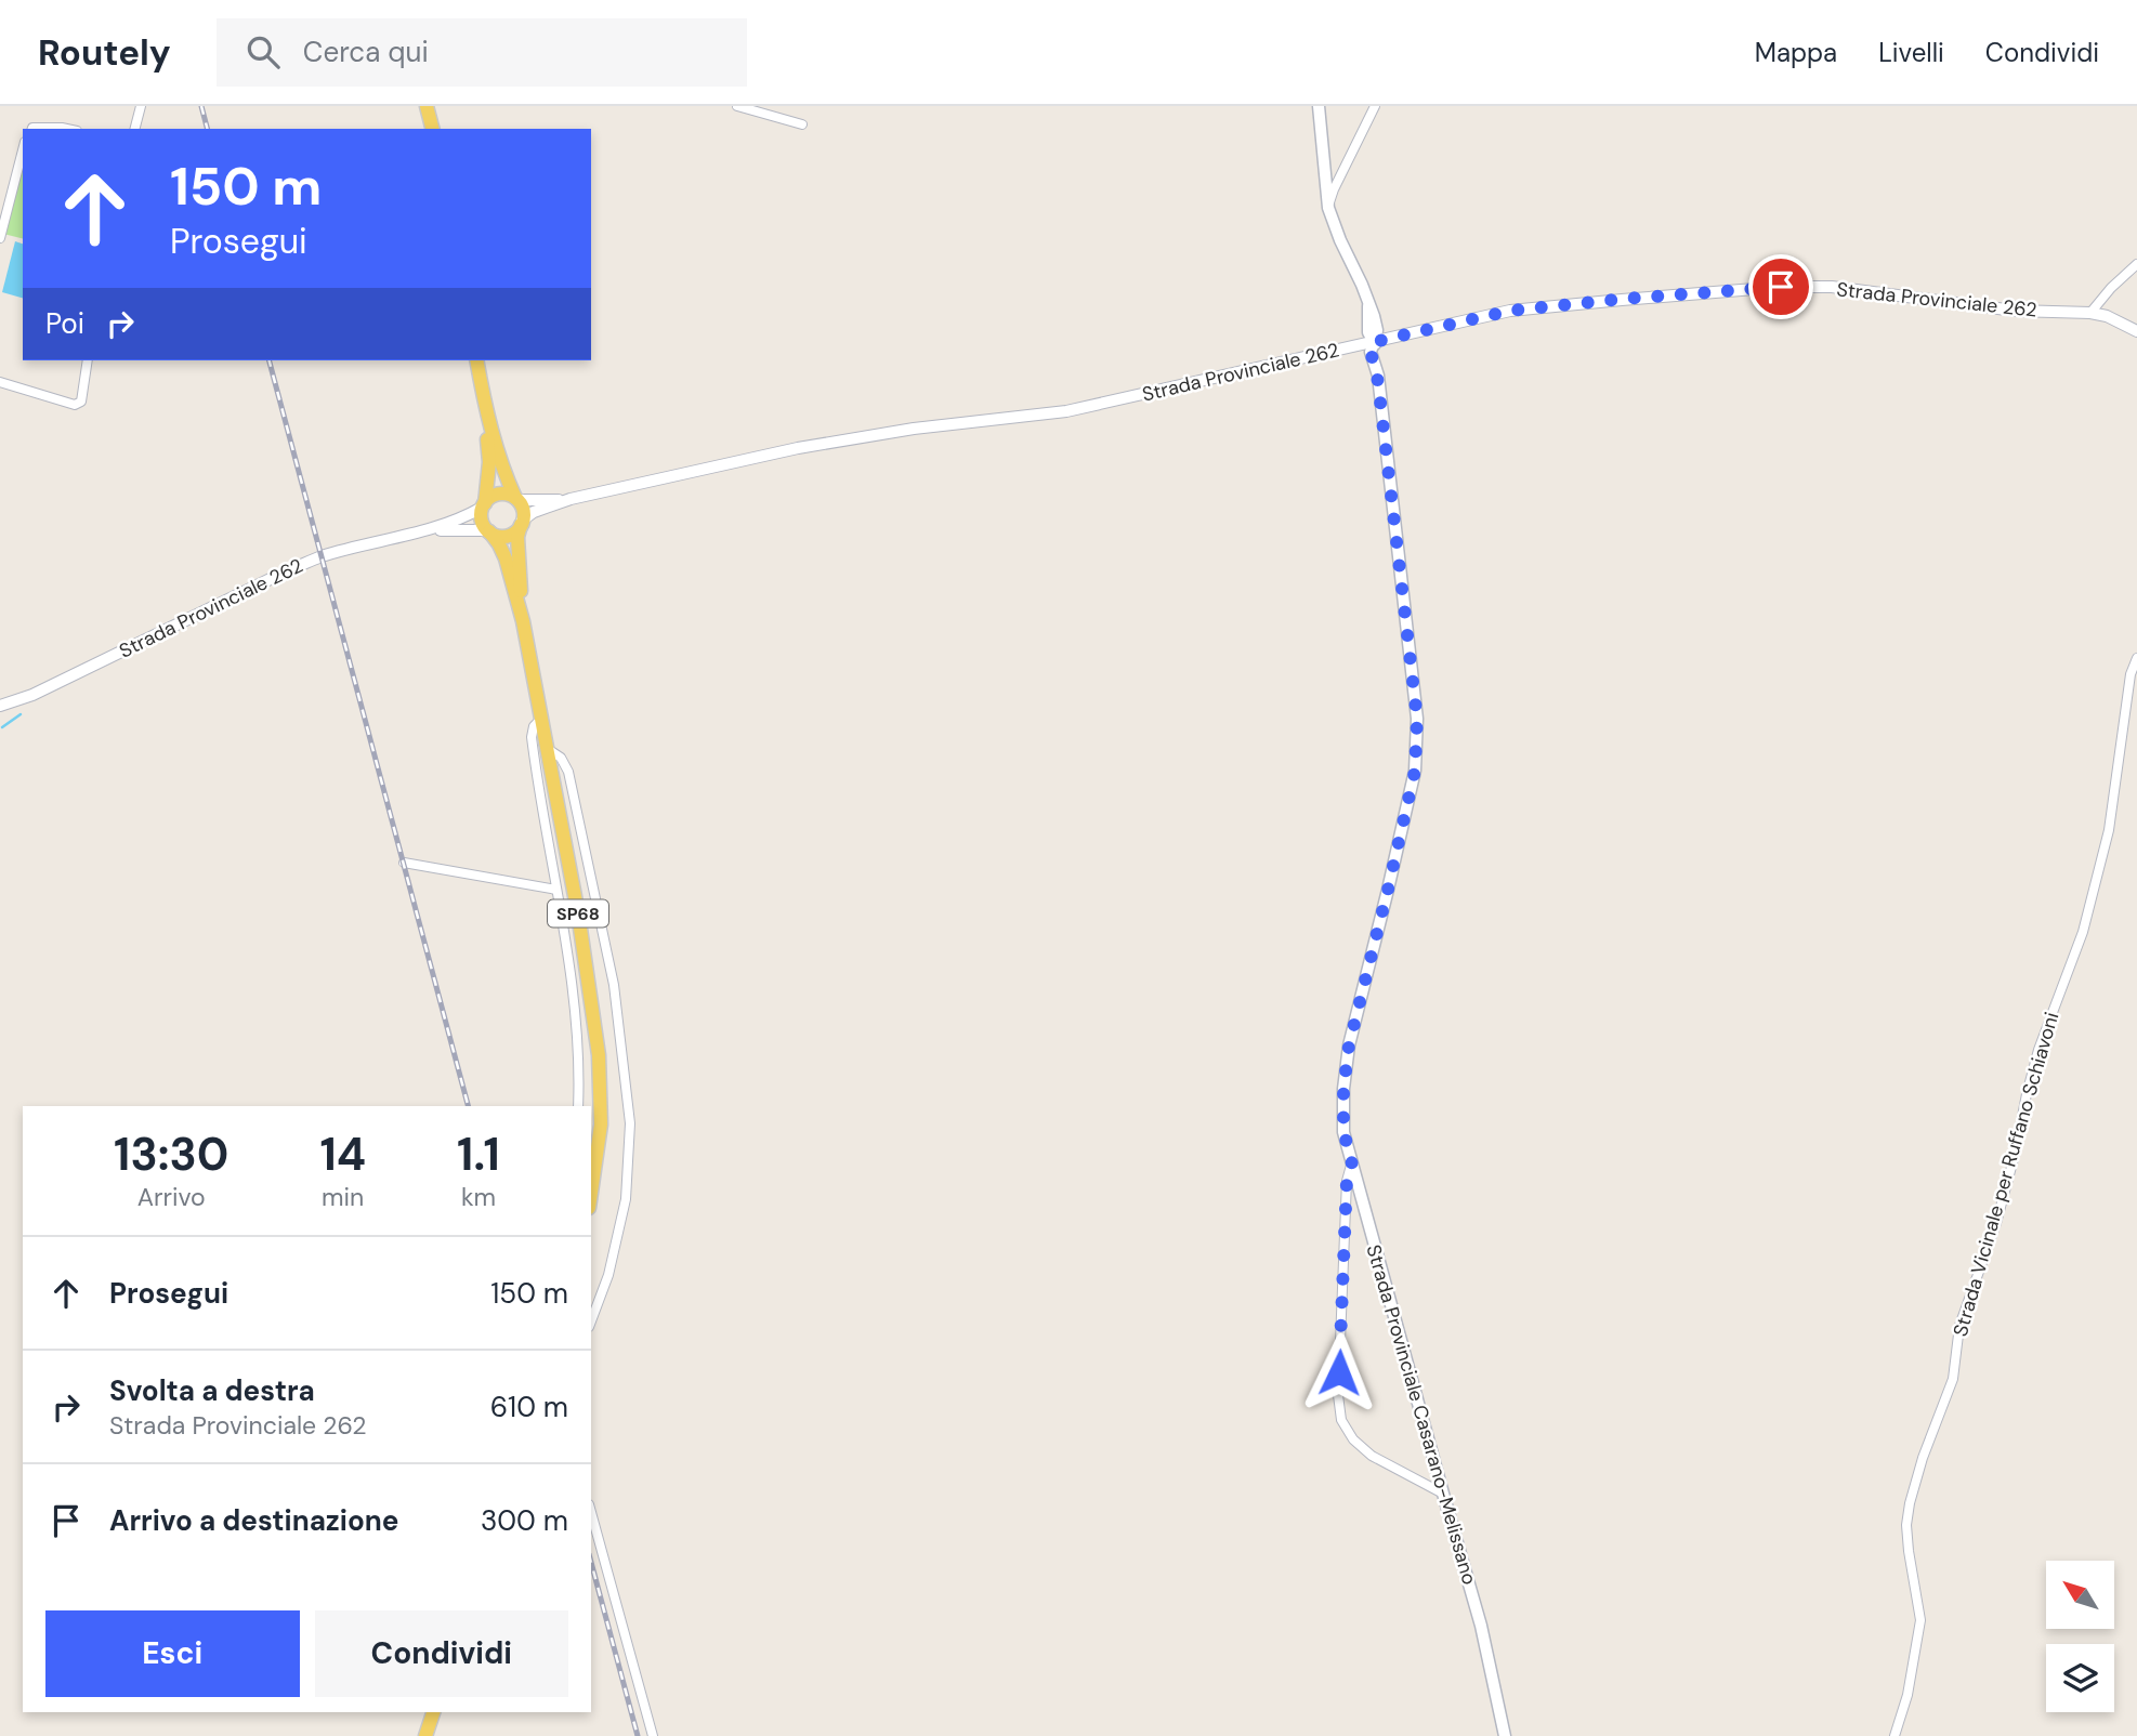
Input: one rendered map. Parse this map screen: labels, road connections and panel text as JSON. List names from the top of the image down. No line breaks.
{"streets":{"main road":["SP68","Strada Provinciale Casarano-Melissano"],"street":["Strada Provinciale 262","Strada Vicinale per Ruffano Schiavoni"]},"crossings":[["Strada Provinciale 262","Strada Provinciale Casarano-Melissano"]],"north":"top left","page":{"header":"Routely","search":"Cerca qui","nav":["Mappa","Livelli","Condividi"],"turn":["150 m","Prosegui"],"then":"Poi","eta":["13:30","Arrivo","14","min","1.1","km"],"list":[{"name":"Prosegui","value":"150 m"},{"name":"Svolta a destra","note":"Strada Provinciale 262","value":"610 m"},{"name":"Arrivo a destinazione","value":"300 m"}],"buttons":["Esci","Condividi"]}}
